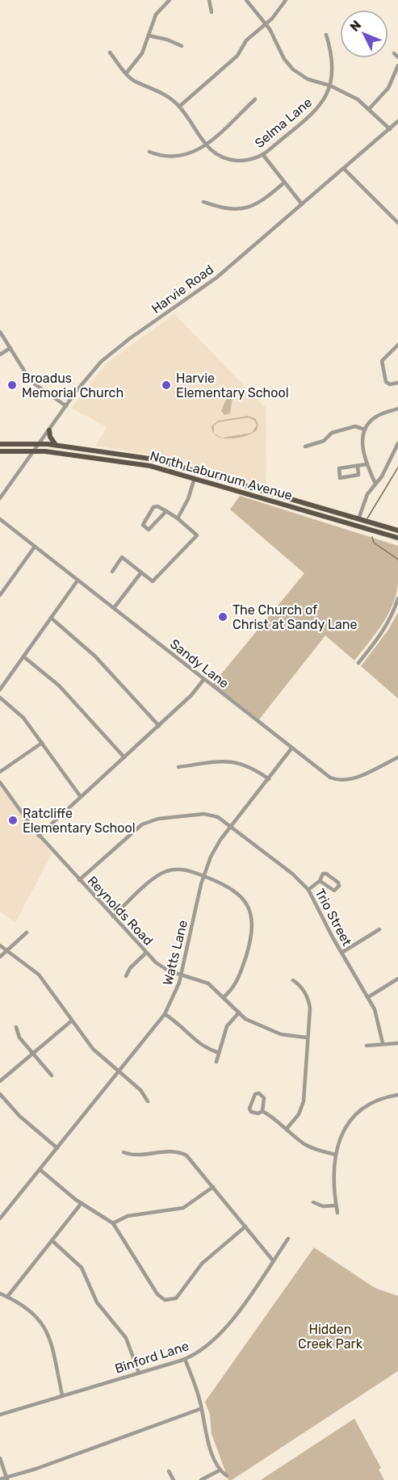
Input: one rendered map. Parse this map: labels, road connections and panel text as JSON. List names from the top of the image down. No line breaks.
{"streets":{"main road":["North Laburnum Avenue"],"street":["Selma Lane","Harvie Road","Sandy Lane","Reynolds Road","Trio Street","Watts Lane","Binford Lane"]},"crossings":[["Harvie Road","North Laburnum Avenue"],["Sandy Lane","Watts Lane"],["Reynolds Road","Trio Street"],["Reynolds Road","Watts Lane"],["Trio Street","Watts Lane"]],"parks":["Hidden Creek Park"],"places":["Broadus Memorial Church","Harvie Elementary School","The Church of Christ at Sandy Lane","Ratcliffe Elementary School"],"north":"top left"}
